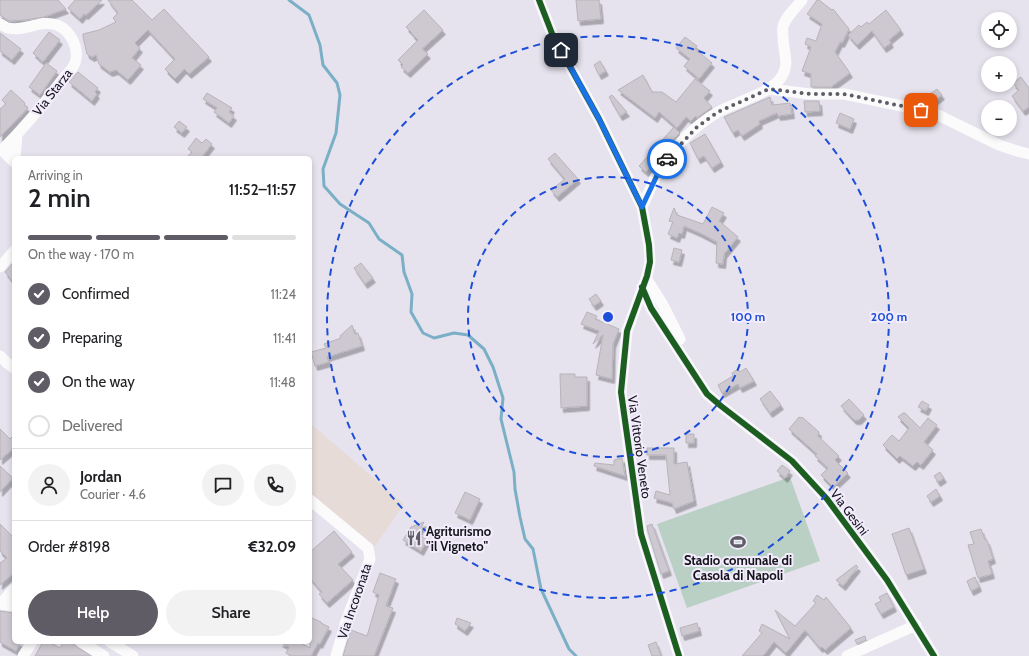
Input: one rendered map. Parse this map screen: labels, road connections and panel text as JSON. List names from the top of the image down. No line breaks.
{"streets":{"street":["Via Starza","Via Vittorio Veneto","Via Gesini","Via Incoronata"]},"crossings":[["Via Vittorio Veneto","Via Gesini"]],"places":{"restaurant":["Agriturismo \"il Vigneto\""],"sports":["Stadio comunale di Casola di Napoli"]},"page":{"map_buttons":["+","−"],"heading":["2 min","Arriving in","11:52–11:57"],"panel":["Jordan","Courier · 4.6","Order #8198","€32.09"],"bar":"On the way · 170 m","list":[["Confirmed","11:24"],["Preparing","11:41"],["On the way","11:48"],"Delivered"],"buttons":["Help","Share"]},"rings":["100 m","200 m"]}
